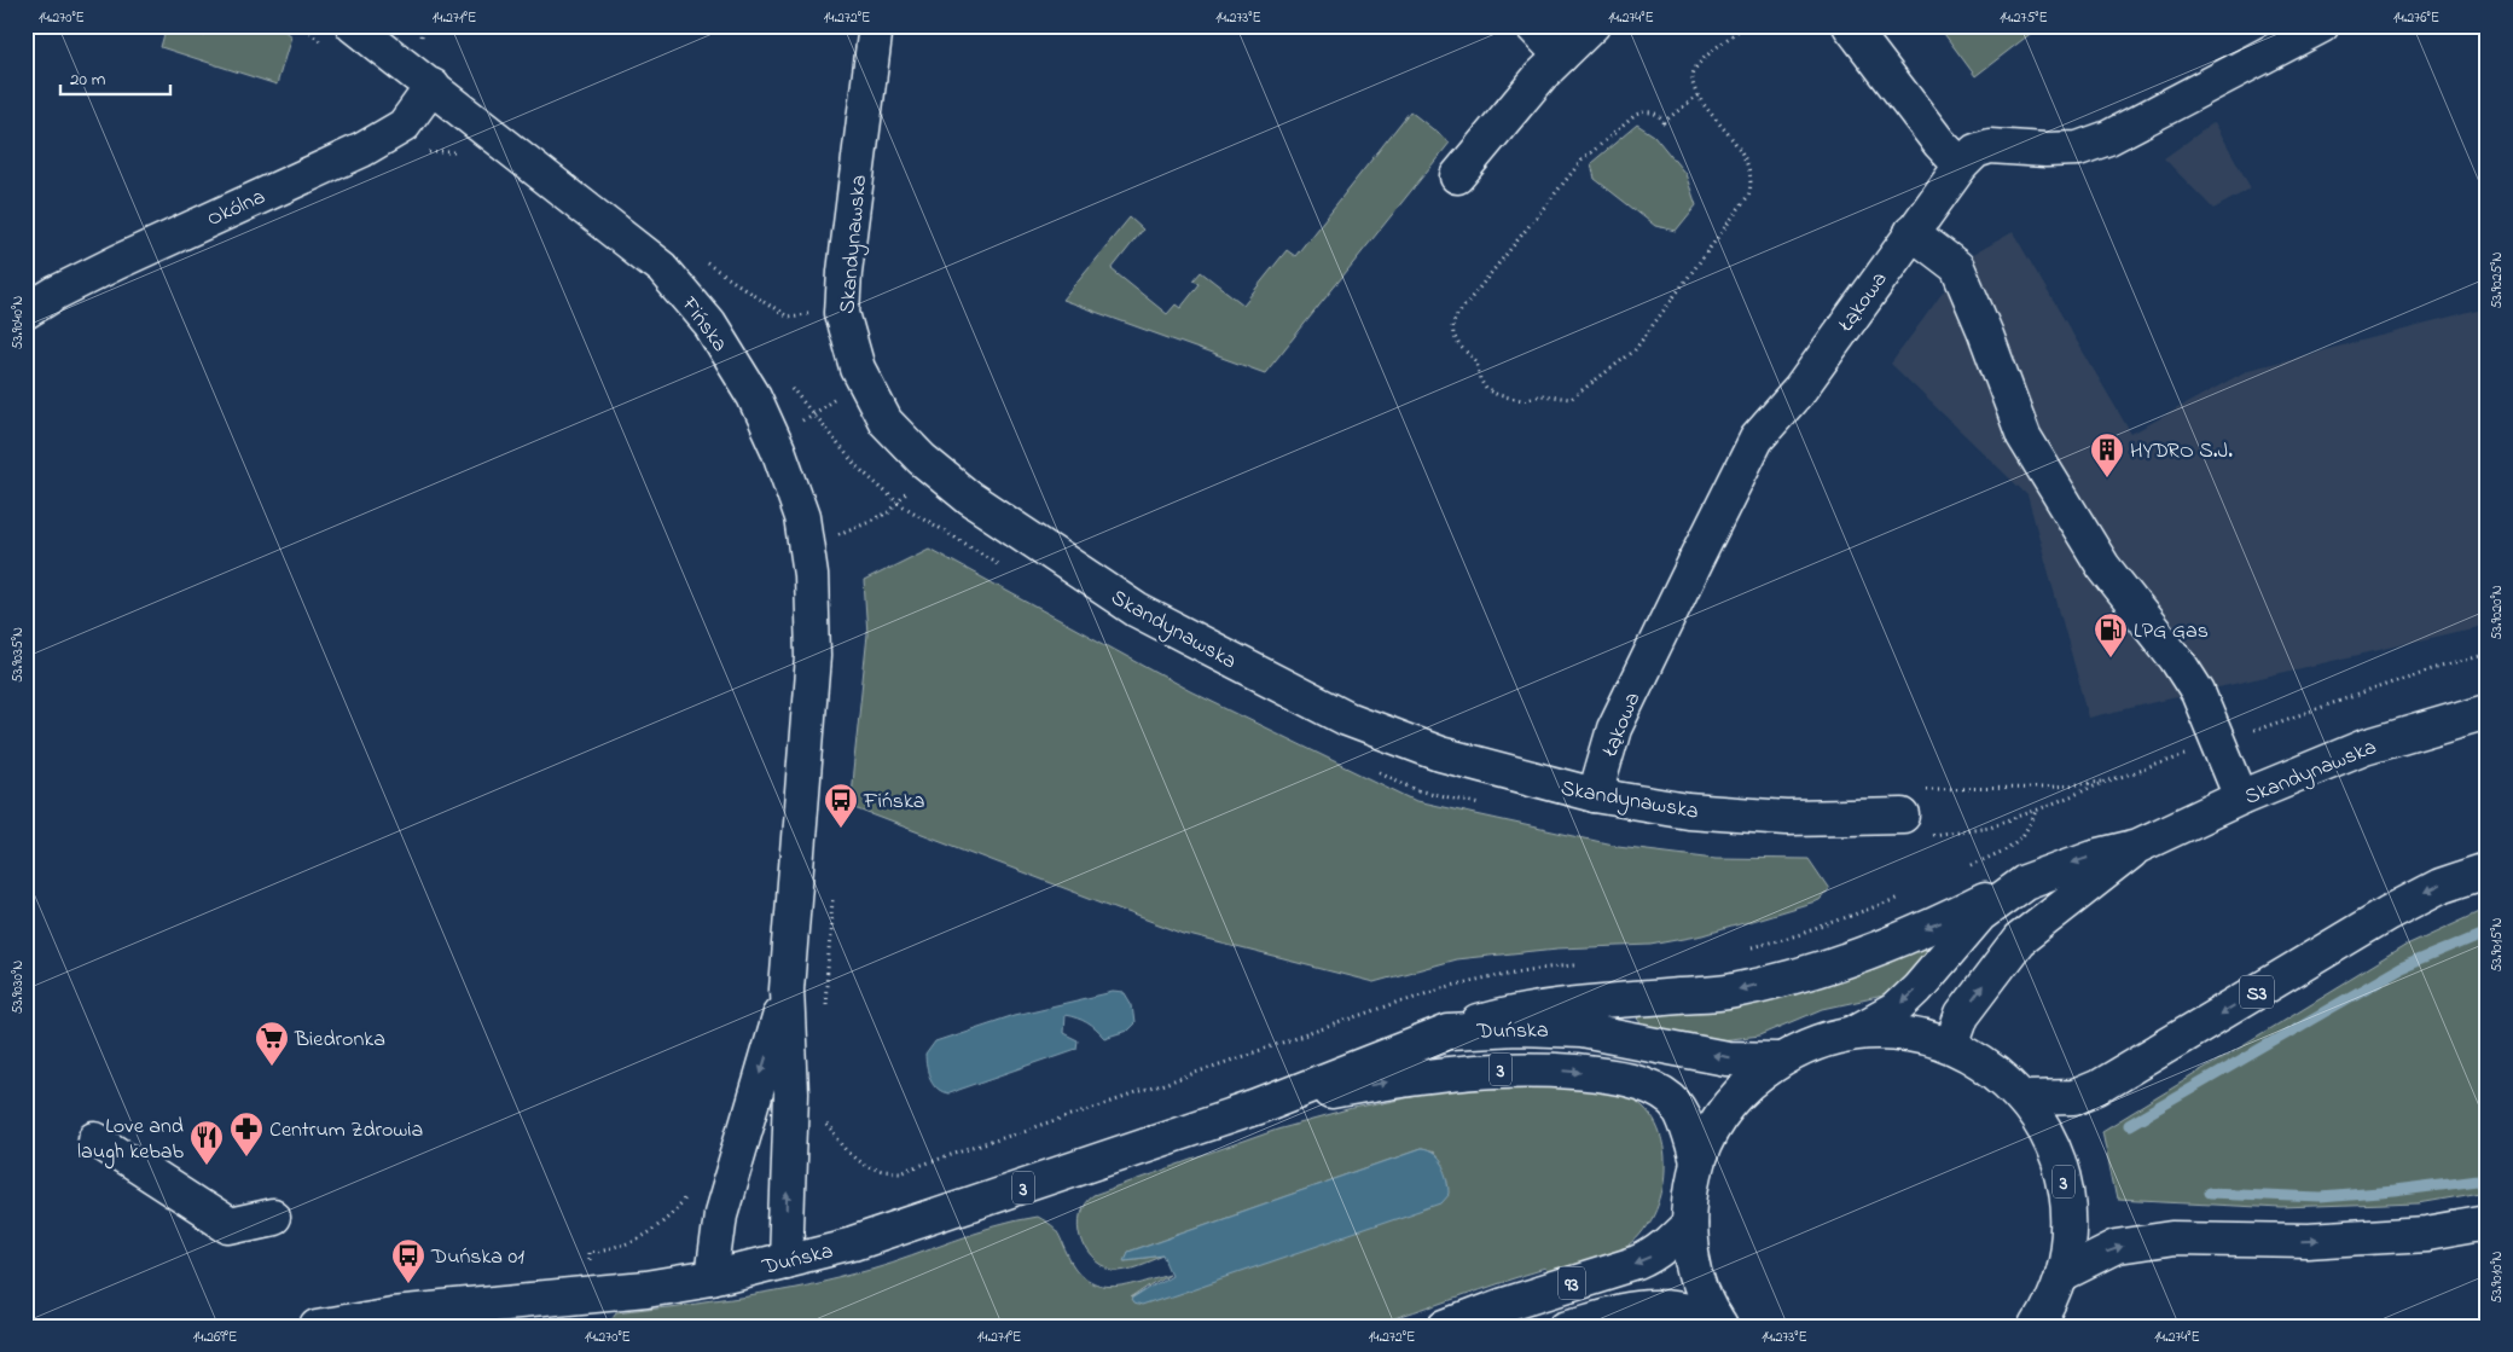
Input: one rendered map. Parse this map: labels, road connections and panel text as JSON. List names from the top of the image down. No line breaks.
{"streets":{"main road":["Okólna","Skandynawska","Łąkowa","Fińska","S3","Duńska","3","93"]},"crossings":[["Okólna","Fińska"],["Skandynawska","Łąkowa"],["Skandynawska","3"],["Fińska","Duńska"],["S3","3"],["Duńska","3"],["3","93"]],"places":{"building":["HYDRO S.J."],"fuel station":["LPG Gas"],"bus stop":["Fińska","Duńska 01"],"supermarket":["Biedronka"],"pharmacy":["Centrum Zdrowia"],"restaurant":["Love and laugh kebab"]},"scale_bar":"20 m","coordinates":["14.270°E","14.271°E","14.272°E","14.273°E","14.274°E","14.275°E","14.276°E","53.9025°N","53.9040°N","53.9020°N","53.9035°N","53.9015°N","53.9030°N","53.9010°N","14.269°E"]}
